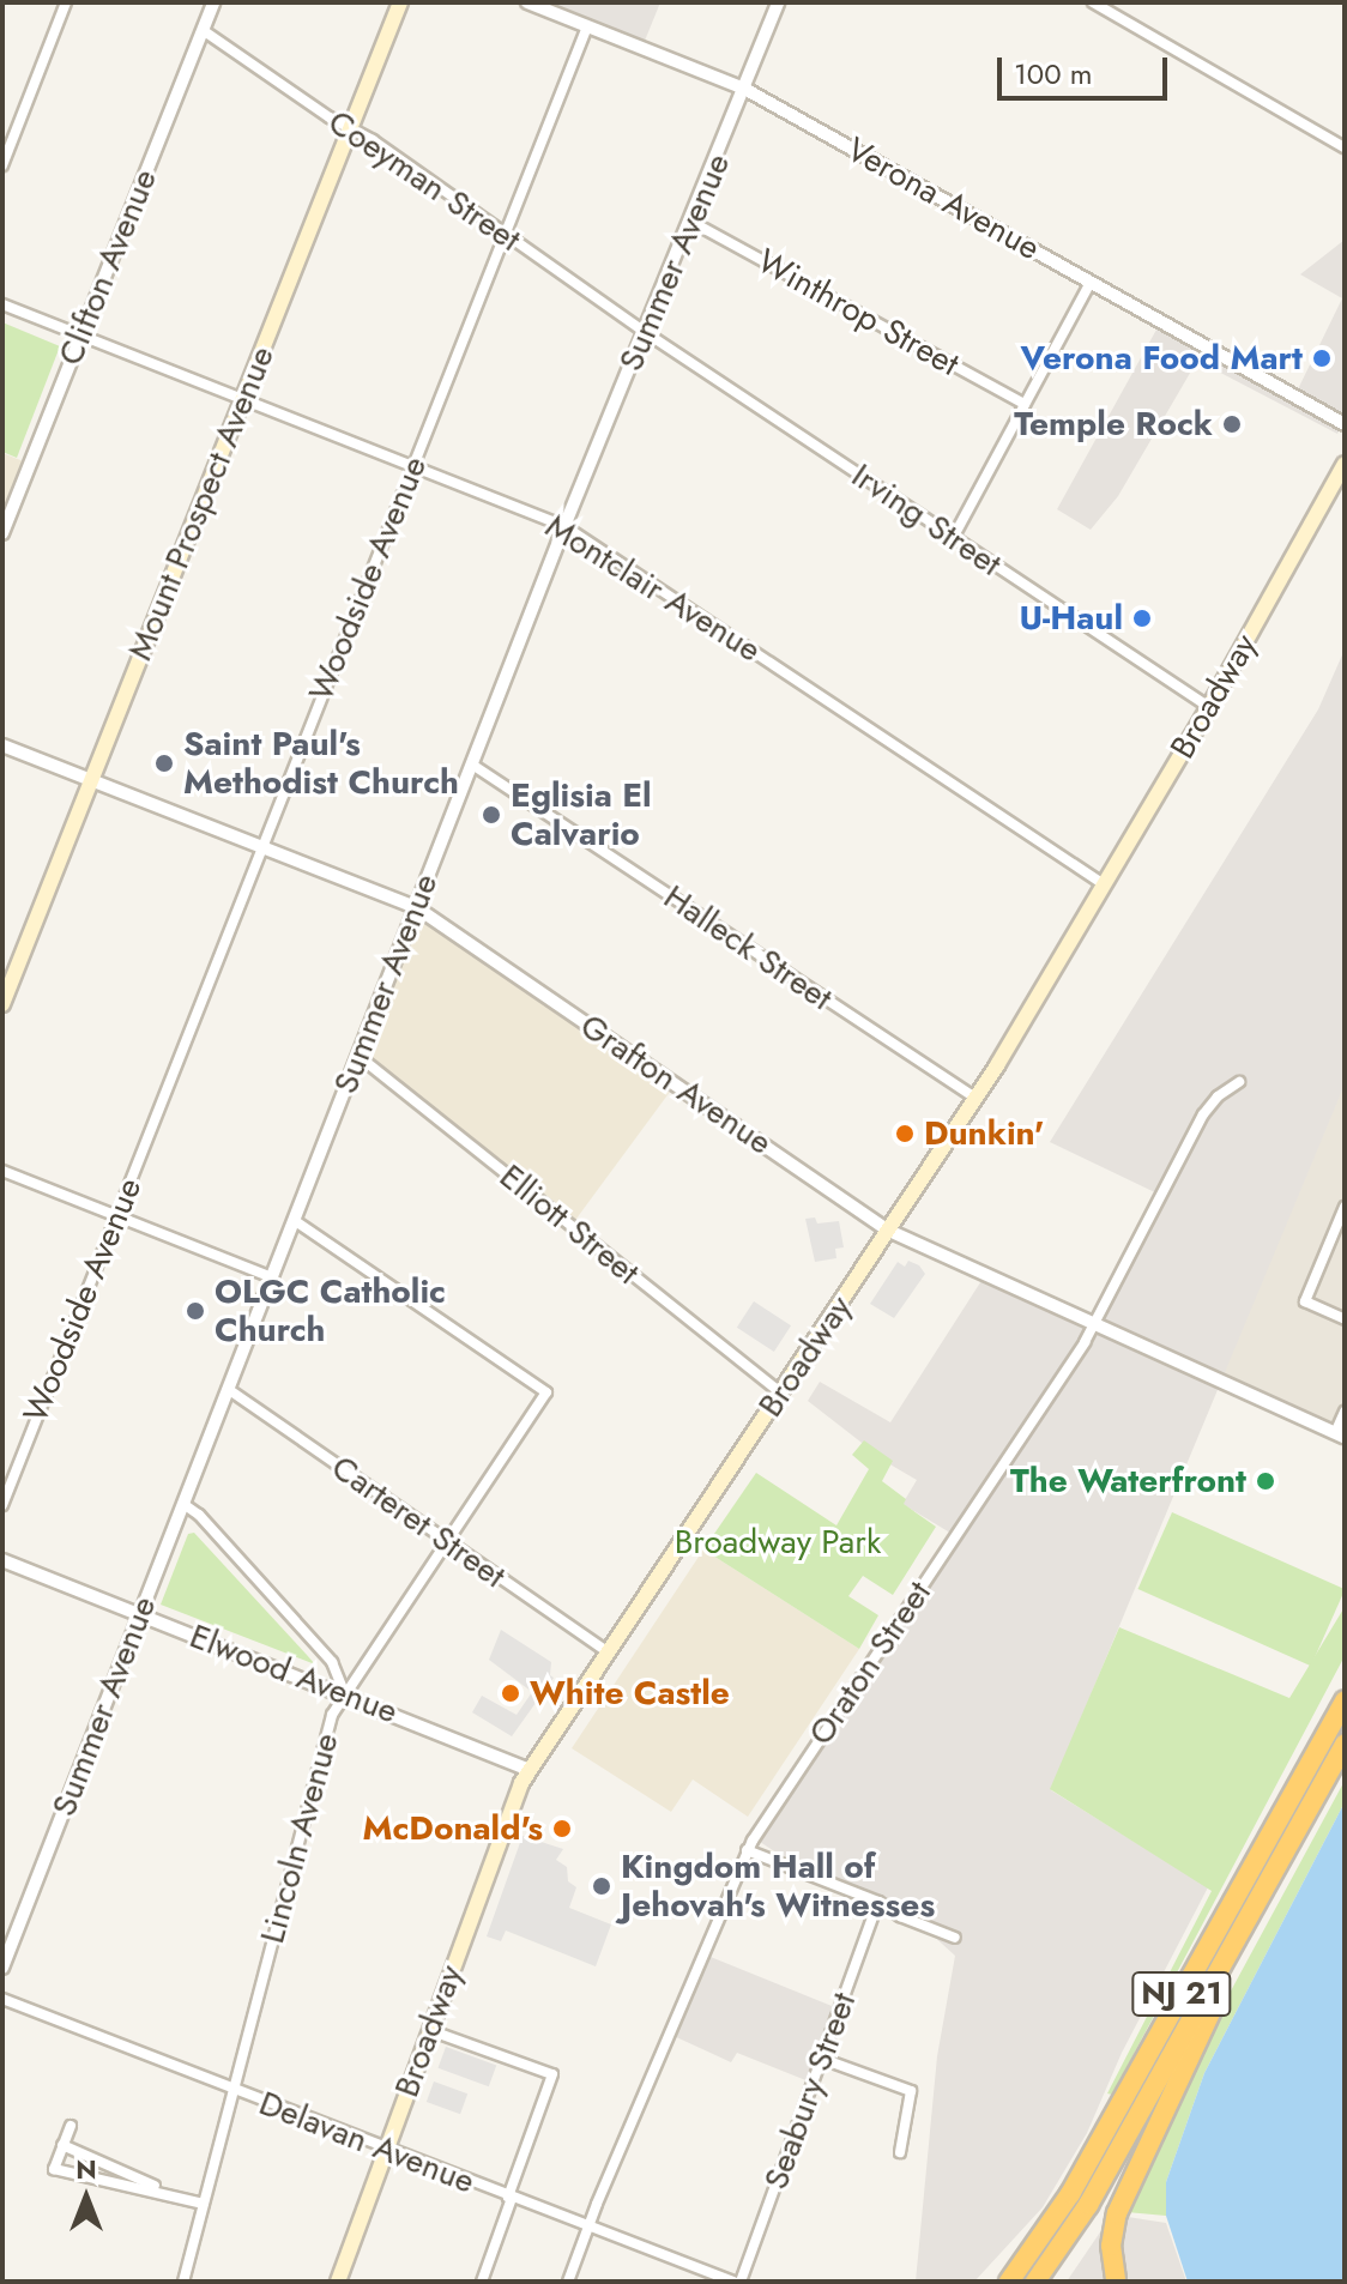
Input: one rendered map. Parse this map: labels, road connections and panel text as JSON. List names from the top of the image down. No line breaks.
{"streets":{"highway":["NJ 21"],"main road":["Mount Prospect Avenue","Broadway"],"street":["Coeyman Street","Verona Avenue","Summer Avenue","Clifton Avenue","Winthrop Street","Irving Street","Woodside Avenue","Montclair Avenue","Halleck Street","Grafton Avenue","Elliott Street","Carteret Street","Oraton Street","Elwood Avenue","Lincoln Avenue","Seabury Street","Delavan Avenue"]},"crossings":[["Coeyman Street","Summer Avenue"],["Coeyman Street","Clifton Avenue"],["Coeyman Street","Mount Prospect Avenue"],["Coeyman Street","Irving Street"],["Coeyman Street","Woodside Avenue"],["Verona Avenue","Summer Avenue"],["Verona Avenue","Woodside Avenue"],["Summer Avenue","Winthrop Street"],["Summer Avenue","Irving Street"],["Summer Avenue","Montclair Avenue"],["Summer Avenue","Halleck Street"],["Summer Avenue","Grafton Avenue"],["Summer Avenue","Elliott Street"],["Summer Avenue","Carteret Street"],["Summer Avenue","Elwood Avenue"],["Summer Avenue","Lincoln Avenue"],["Clifton Avenue","Montclair Avenue"],["Mount Prospect Avenue","Montclair Avenue"],["Mount Prospect Avenue","Grafton Avenue"],["Irving Street","Broadway"],["Woodside Avenue","Montclair Avenue"],["Woodside Avenue","Grafton Avenue"],["Montclair Avenue","Broadway"],["Broadway","Halleck Street"],["Broadway","Grafton Avenue"],["Broadway","Elliott Street"],["Broadway","Carteret Street"],["Broadway","Elwood Avenue"],["Broadway","Delavan Avenue"],["Grafton Avenue","Oraton Street"],["Carteret Street","Lincoln Avenue"],["Oraton Street","Delavan Avenue"],["Elwood Avenue","Lincoln Avenue"],["Lincoln Avenue","Delavan Avenue"]],"parks":["Broadway Park"],"places":["Verona Food Mart","Temple Rock","U-Haul","Saint Paul's Methodist Church","Eglisia El Calvario","Dunkin'","OLGC Catholic Church","The Waterfront","White Castle","McDonald's","Kingdom Hall of Jehovah's Witnesses"],"scale_bar":"100 m","north":"top"}
